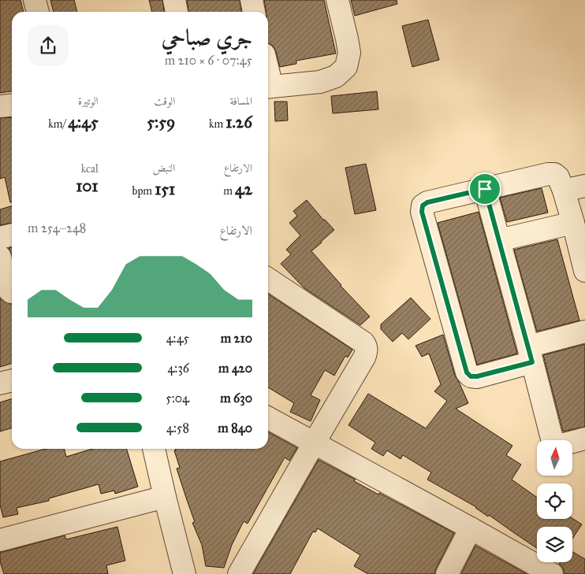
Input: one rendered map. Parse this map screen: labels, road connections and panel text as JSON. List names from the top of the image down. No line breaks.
{"north":"top","page":{"heading":["جري صباحي","07:45 · 6 × 210 m"],"stats":[["المسافة","1.26 km"],["الوقت","5:59"],["الوتيرة","4:45 /km"],["الارتفاع","42 m"],["النبض","151 bpm"],["kcal","101"]],"chart":["الارتفاع","248–254 m"],"list":[{"name":"210 m","note":"4:45"},{"name":"420 m","note":"4:36"},{"name":"630 m","note":"5:04"},{"name":"840 m","note":"4:58"}]}}
